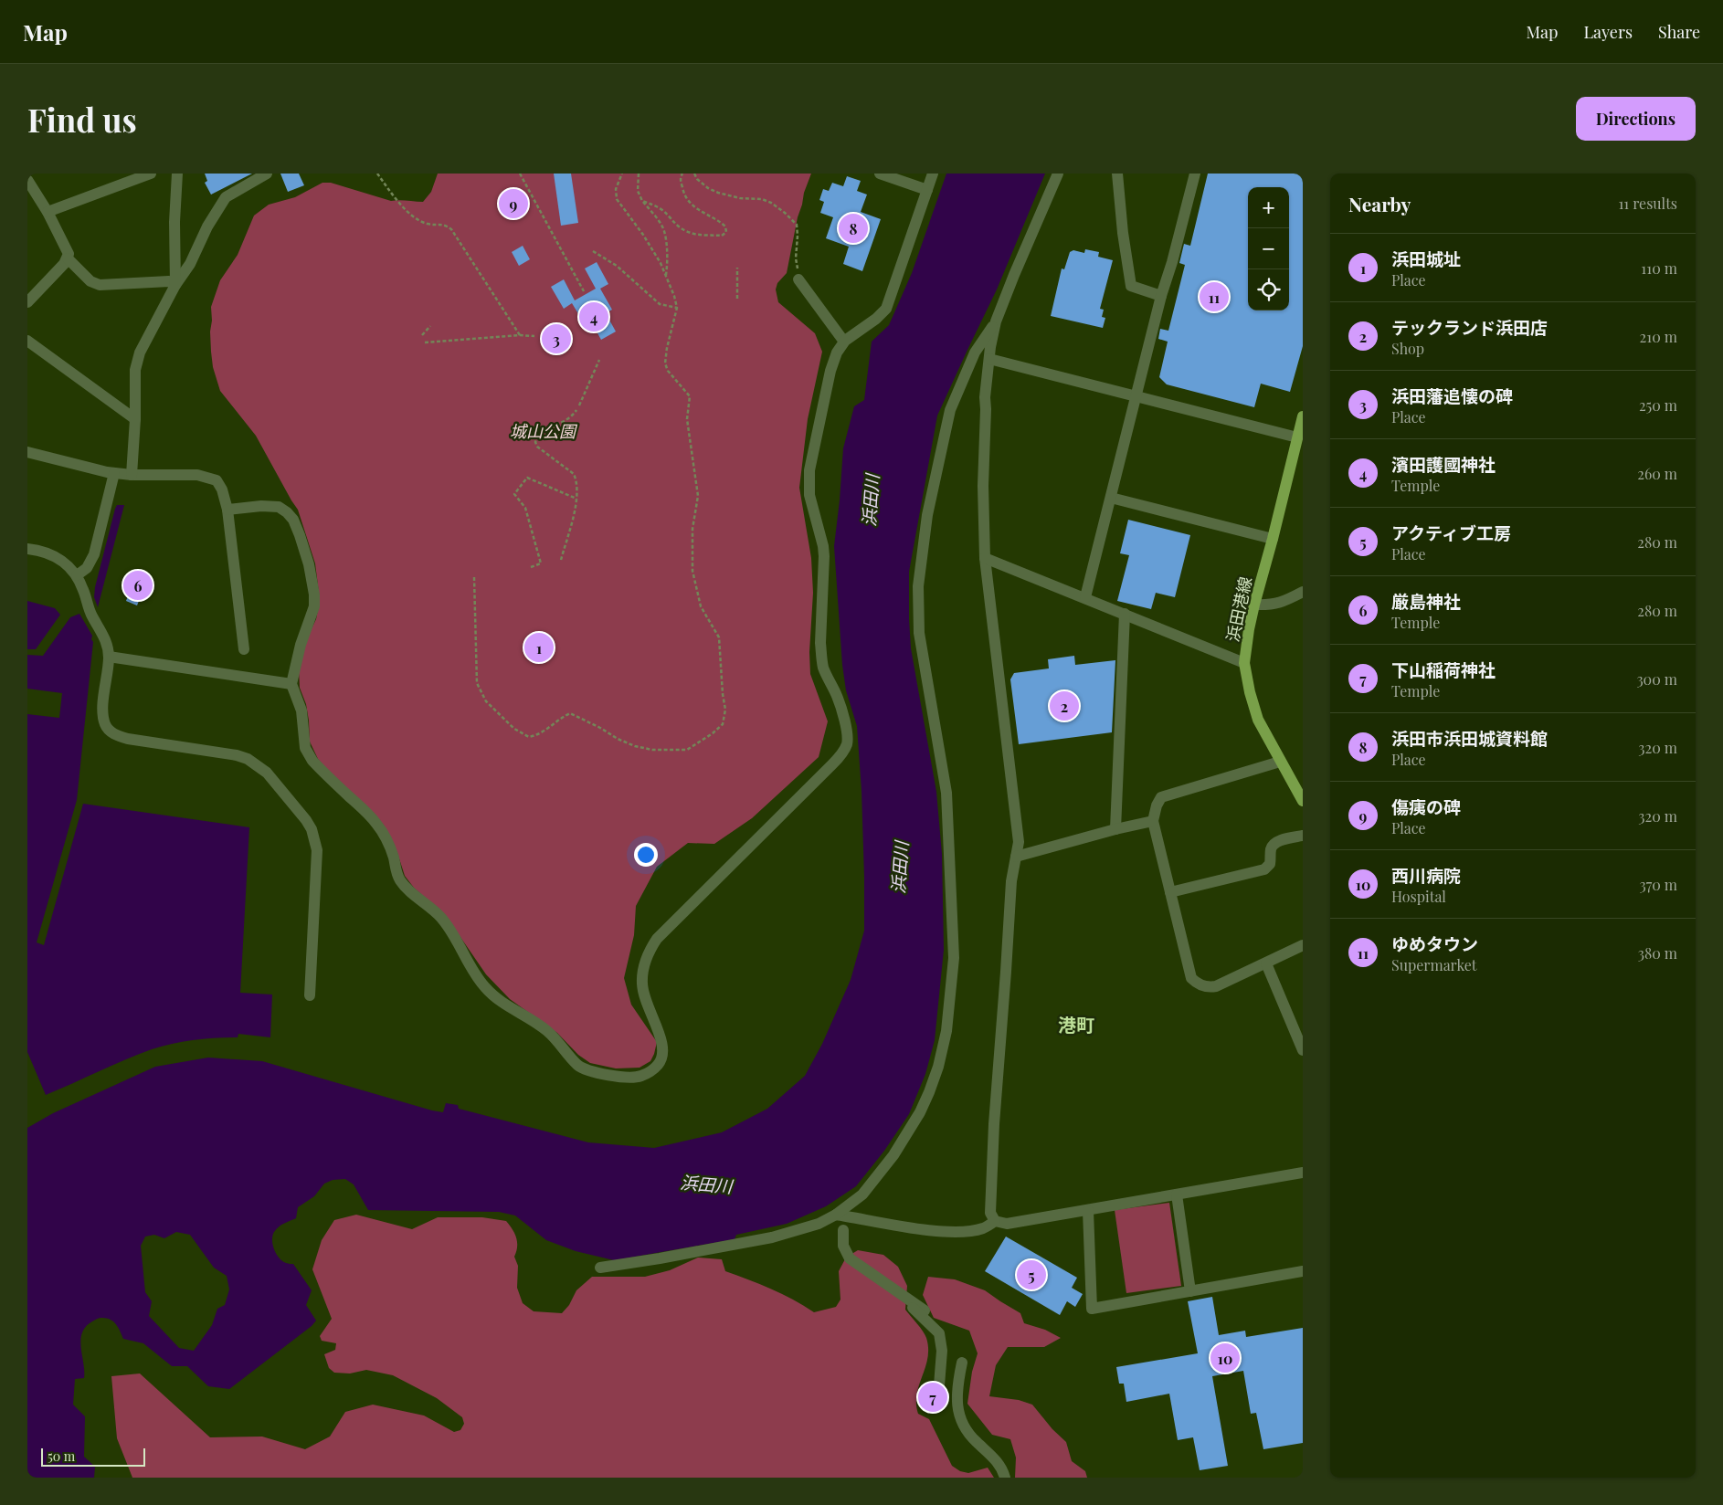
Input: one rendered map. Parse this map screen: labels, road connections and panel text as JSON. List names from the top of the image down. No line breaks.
{"streets":{"main road":["浜田港線"]},"districts":["港町"],"water":["浜田川"],"parks":["城山公園"],"scale_bar":"50 m","page":{"header":"Map","nav":["Map","Layers","Share"],"buttons":"Directions","title":"Find us","heading":["Nearby","11 results"],"map_buttons":["+","−"],"pins":["9","8","11","4","3","6","1","2","5","10","7"],"list":[{"mark":"1","name":"浜田城址","note":"Place","value":"110 m"},{"mark":"2","name":"テックランド浜田店","note":"Shop","value":"210 m"},{"mark":"3","name":"浜田藩追懐の碑","note":"Place","value":"250 m"},{"mark":"4","name":"濱田護國神社","note":"Temple","value":"260 m"},{"mark":"5","name":"アクティブ工房","note":"Place","value":"280 m"},{"mark":"6","name":"厳島神社","note":"Temple","value":"280 m"},{"mark":"7","name":"下山稲荷神社","note":"Temple","value":"300 m"},{"mark":"8","name":"浜田市浜田城資料館","note":"Place","value":"320 m"},{"mark":"9","name":"傷痍の碑","note":"Place","value":"320 m"},{"mark":"10","name":"西川病院","note":"Hospital","value":"370 m"},{"mark":"11","name":"ゆめタウン","note":"Supermarket","value":"380 m"}],"scale":"50 m"}}
